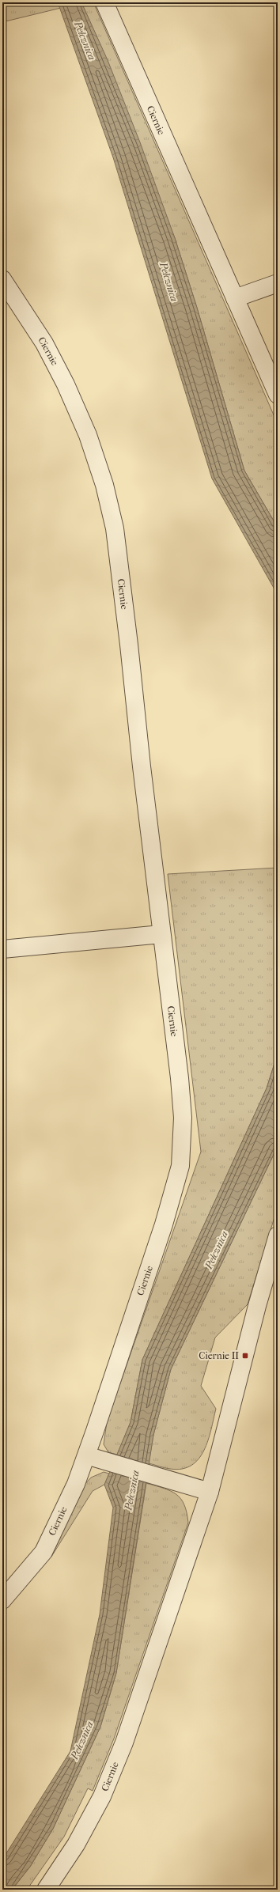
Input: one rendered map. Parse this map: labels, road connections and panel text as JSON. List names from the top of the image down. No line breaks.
{"streets":{"street":["Ciernie"]},"water":["Pełcznica"],"places":{"transit":["Ciernie II"]}}
